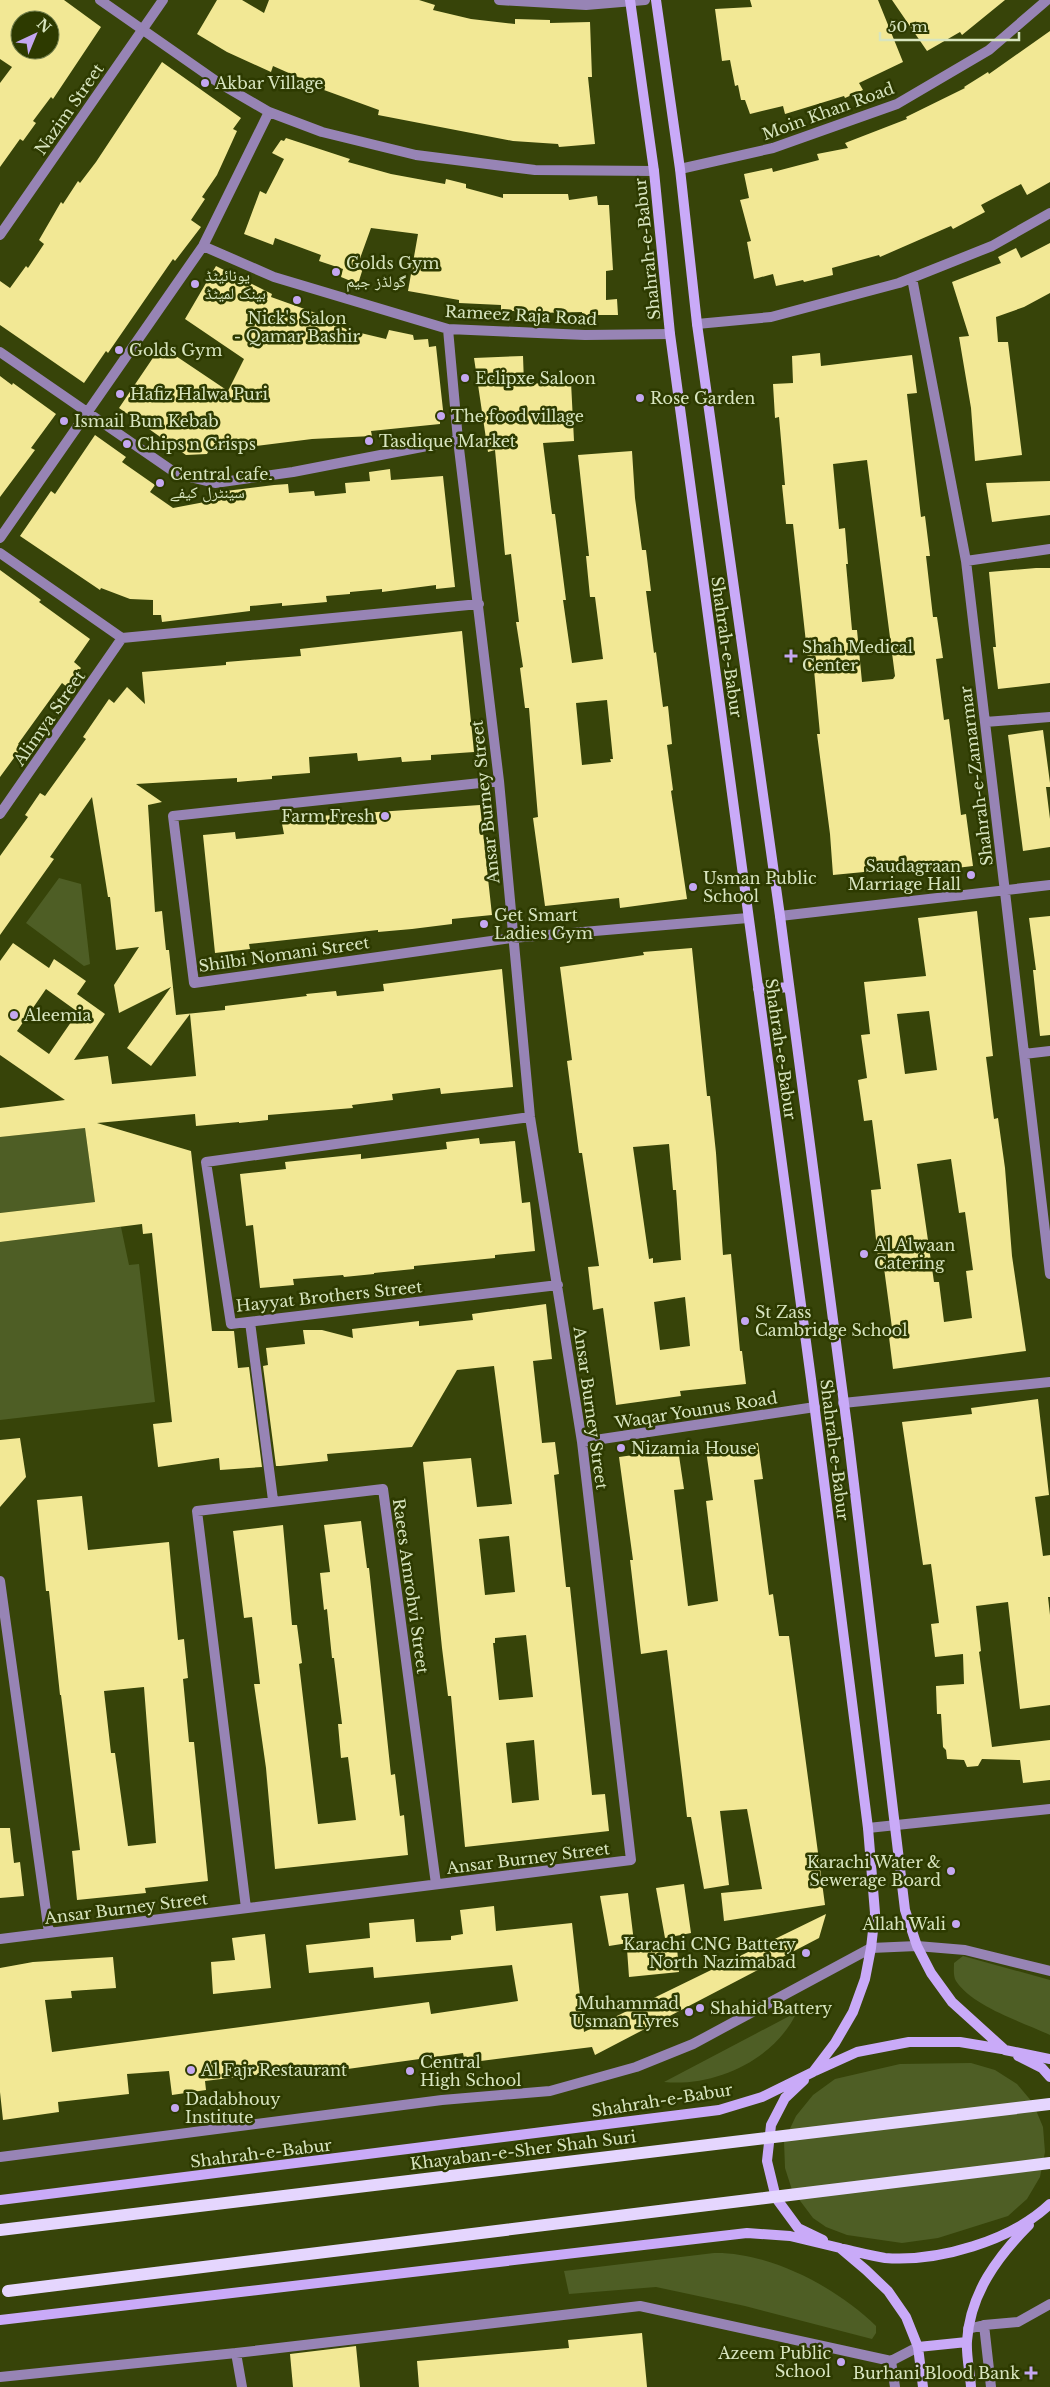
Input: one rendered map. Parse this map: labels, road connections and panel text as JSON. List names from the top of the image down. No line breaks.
{"streets":{"main road":["Shahrah-e-Babur","Khayaban-e-Sher Shah Suri"],"street":["Nazim Street","Moin Khan Road","Rameez Raja Road","Alimya Street","Shahrah-e-Zamarmar","Ansar Burney Street","Shilbi Nomani Street","Hayyat Brothers Street","Waqar Younus Road","Raees Amrohvi Street"]},"crossings":[["Moin Khan Road","Shahrah-e-Babur"],["Shahrah-e-Babur","Rameez Raja Road"],["Shahrah-e-Babur","Waqar Younus Road"],["Rameez Raja Road","Ansar Burney Street"],["Ansar Burney Street","Shilbi Nomani Street"],["Ansar Burney Street","Hayyat Brothers Street"],["Ansar Burney Street","Waqar Younus Road"],["Ansar Burney Street","Raees Amrohvi Street"]],"places":{"other":["Akbar Village","Golds Gym گولڈز جیم","یونائیٹڈ بینک لمیٹڈ","Nick's Salon - Qamar Bashir","Golds Gym","Eclipxe Saloon","Hafiz Halwa Puri","Rose Garden","The food village","Ismail Bun Kebab","Tasdique Market","Chips n Crisps","Central cafe۔ سینٹرل کیفے","Farm Fresh","Saudagraan Marriage Hall","Usman Public School","Get Smart Ladies Gym","Aleemia","Al Alwaan Catering","St Zass Cambridge School","Nizamia House","Karachi Water & Sewerage Board","Allah Wali","Karachi CNG Battery North Nazimabad","Shahid Battery","Muhammad Usman Tyres","Al Fajr Restaurant","Central High School","Dadabhouy Institute","Azeem Public School"],"health":["Shah Medical Center","Burhani Blood Bank"]},"scale_bar":"50 m","north":"top right"}
